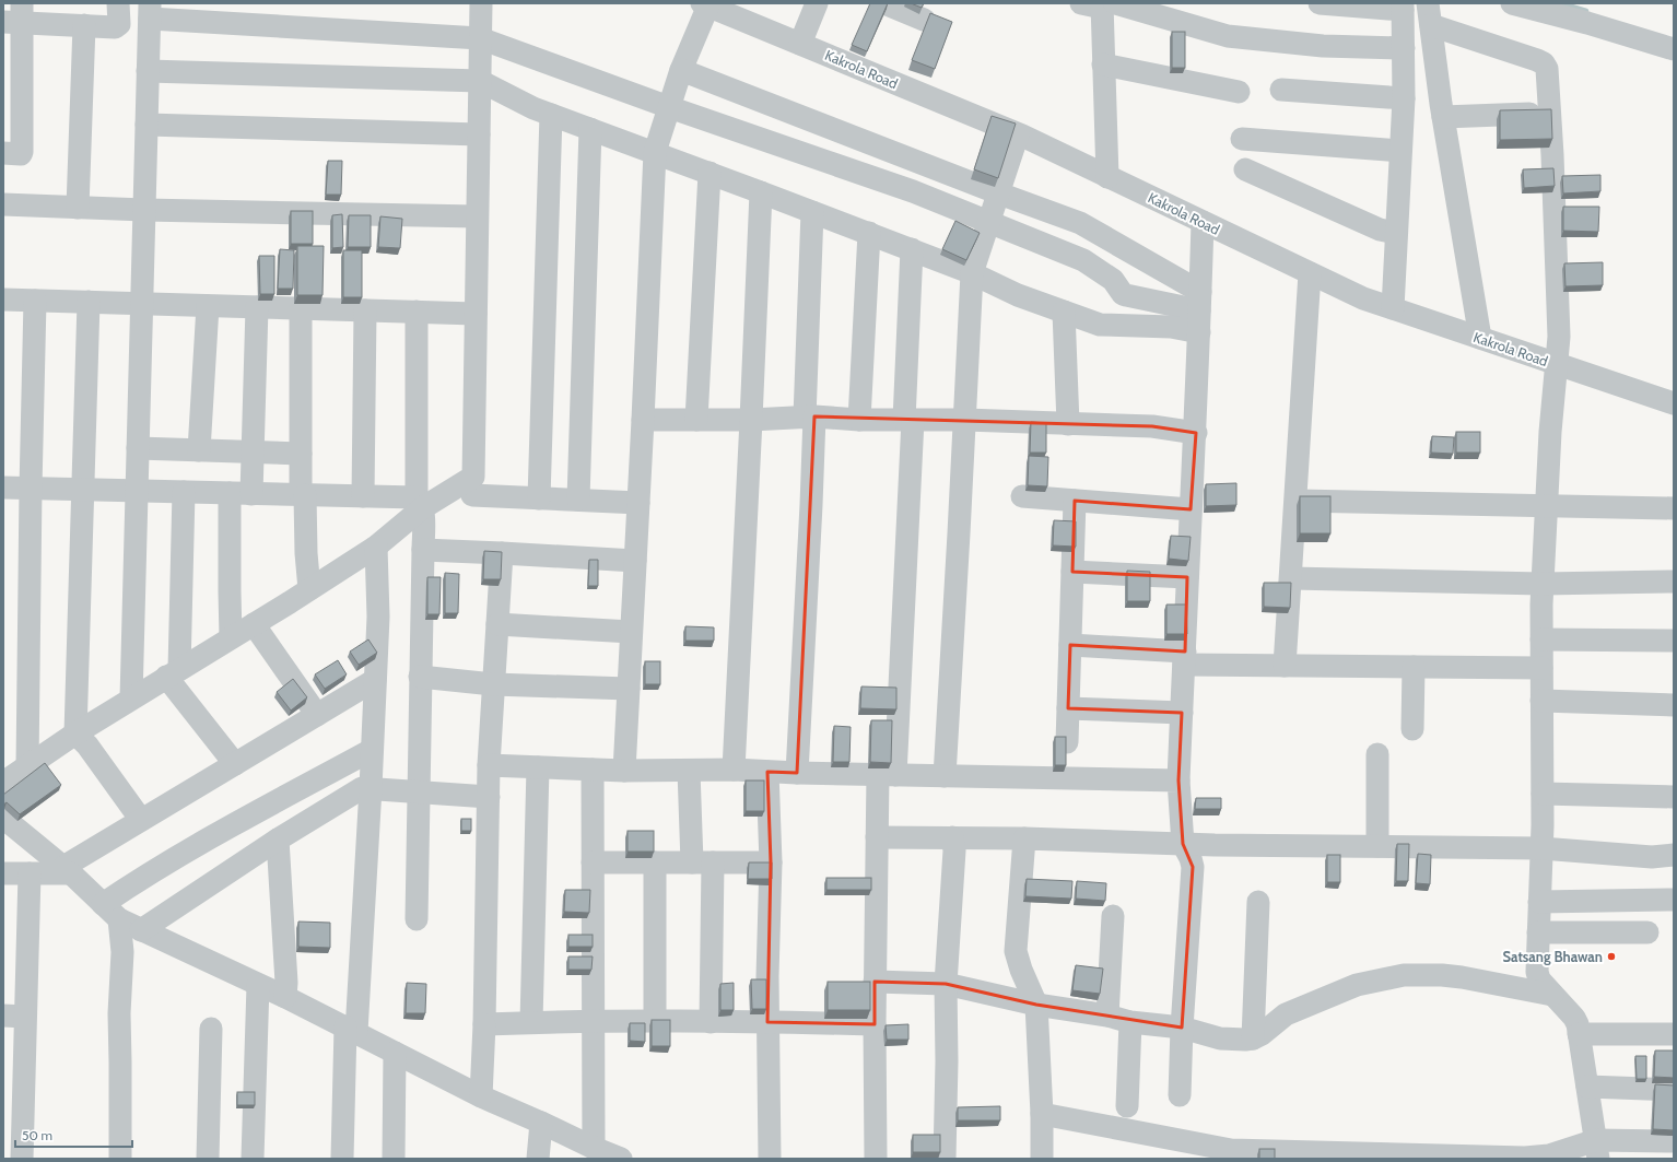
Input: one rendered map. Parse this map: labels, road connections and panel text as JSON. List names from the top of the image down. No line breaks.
{"streets":{"street":["Kakrola Road"]},"places":["Satsang Bhawan"],"scale_bar":"50 m"}
